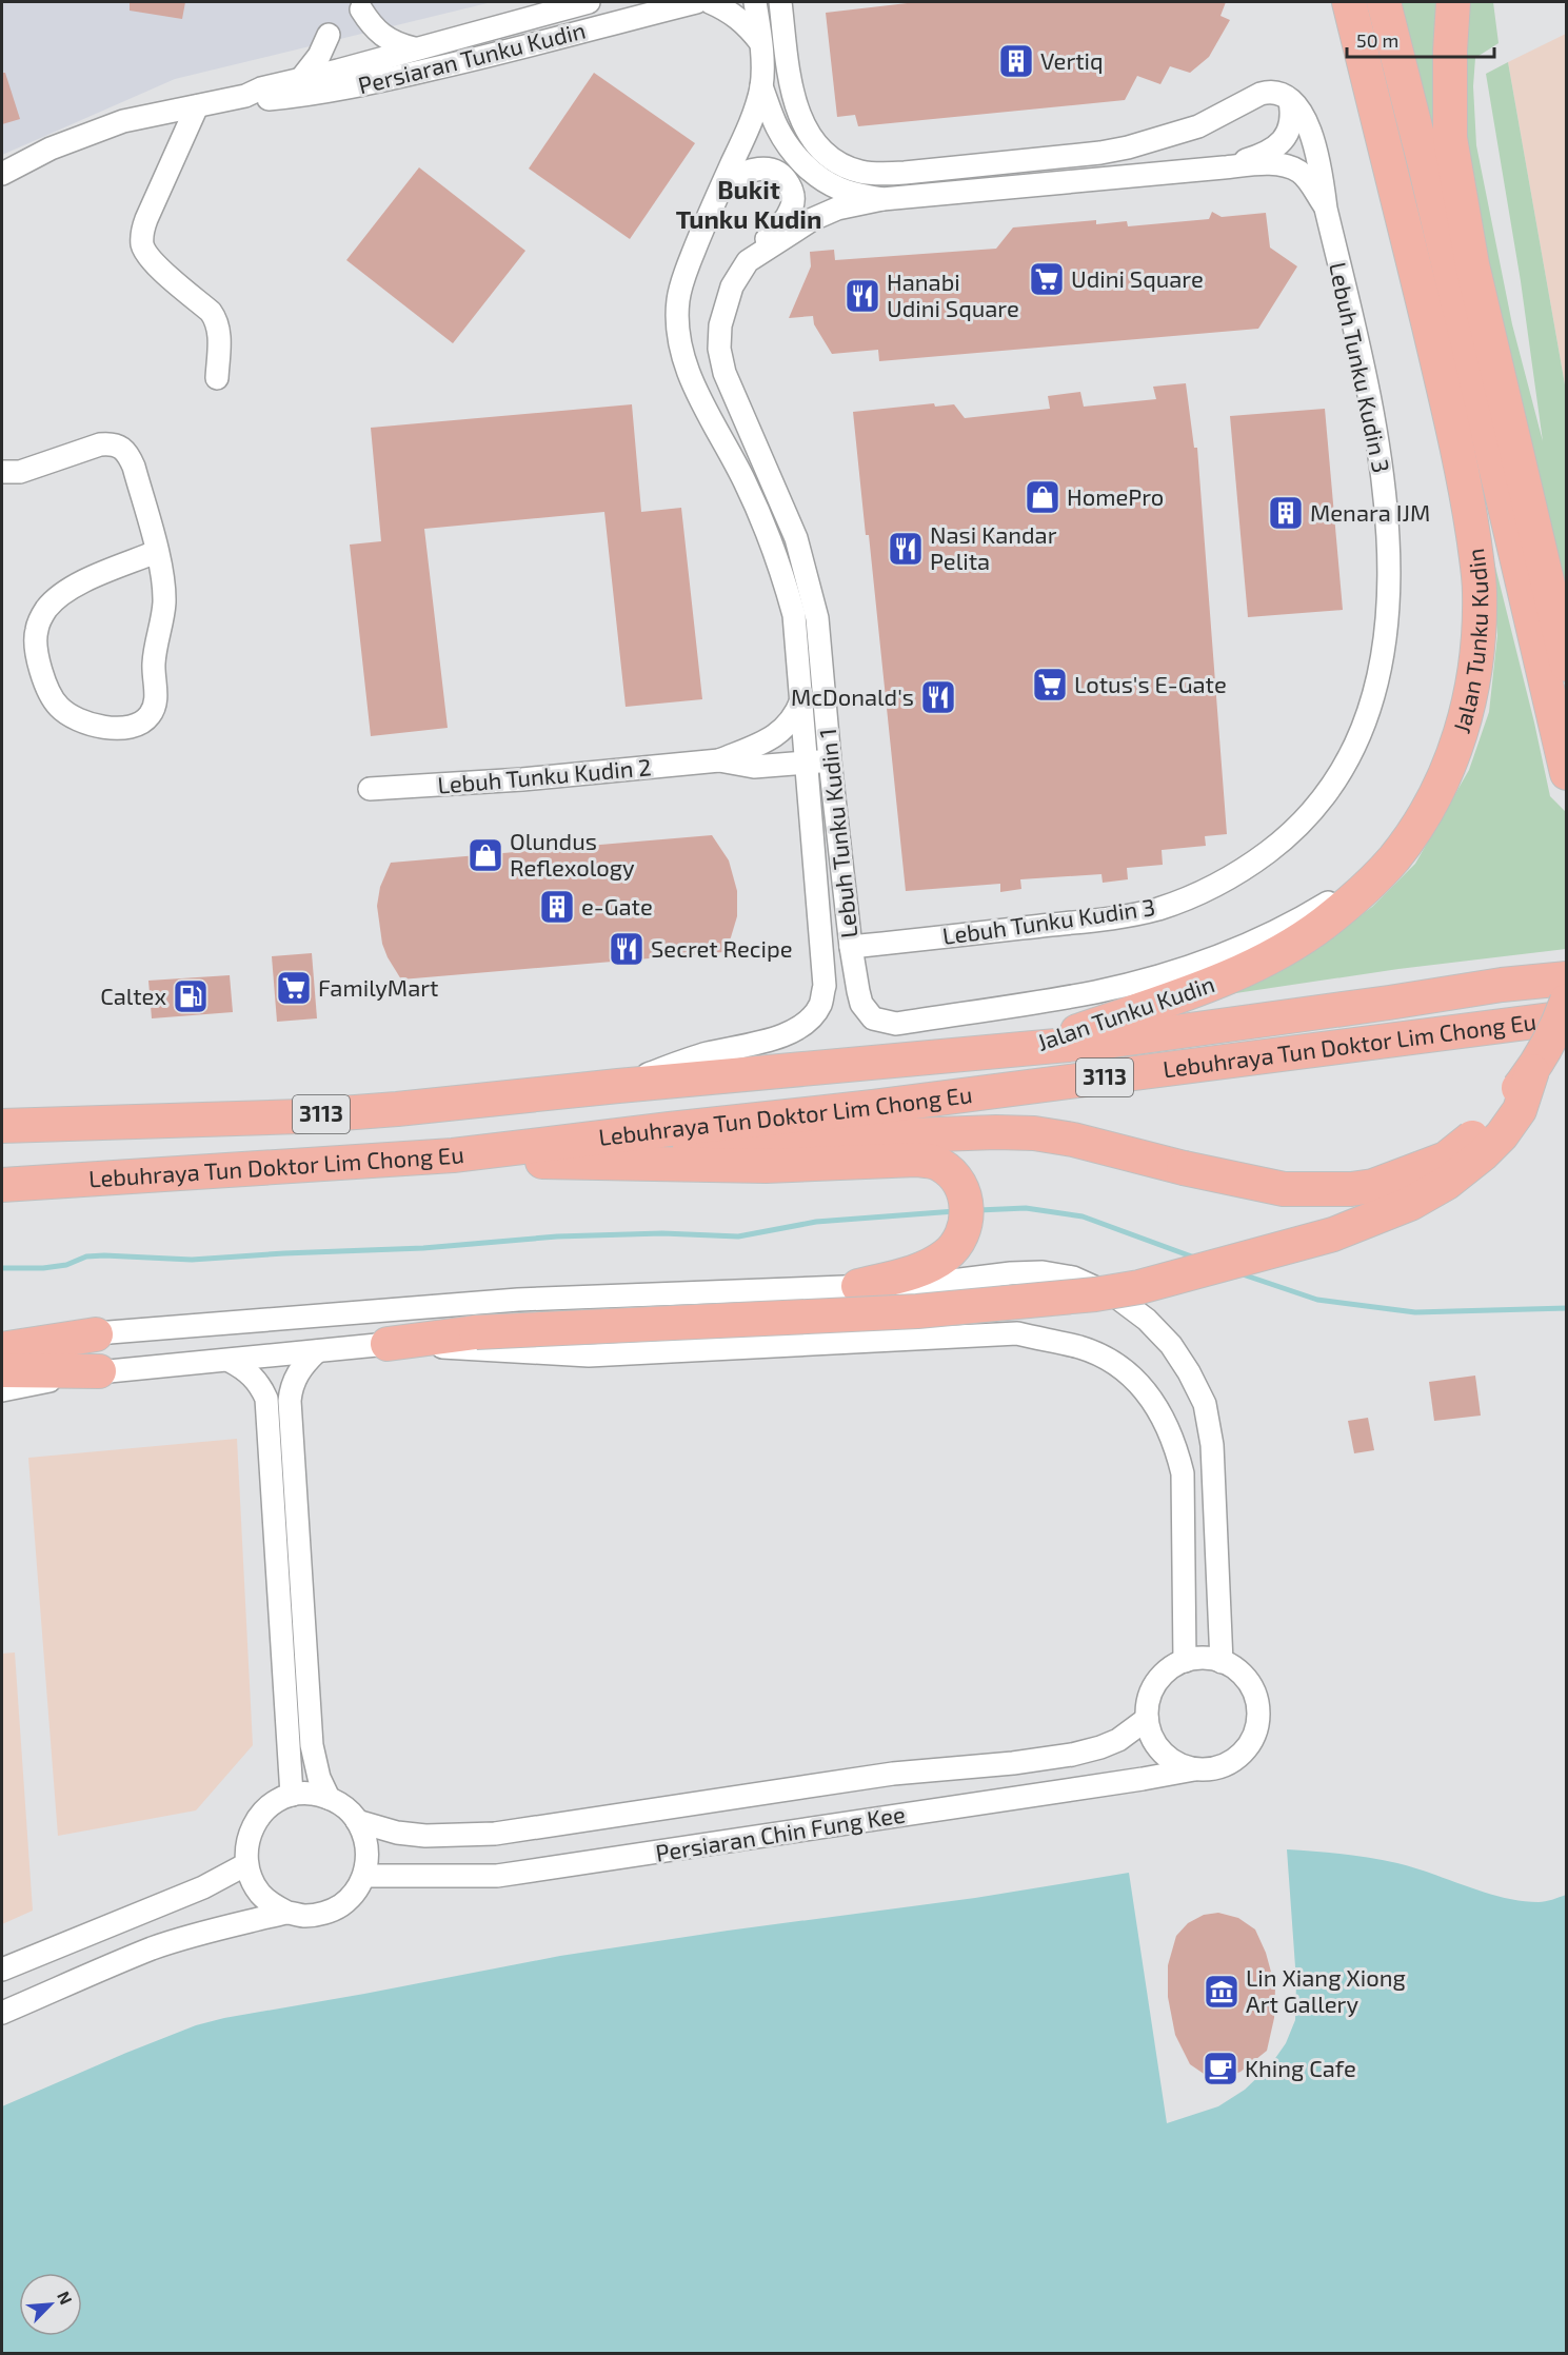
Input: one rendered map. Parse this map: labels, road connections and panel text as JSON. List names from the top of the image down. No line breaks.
{"streets":{"highway":["Jalan Tunku Kudin","Lebuhraya Tun Doktor Lim Chong Eu","3113"],"street":["Persiaran Tunku Kudin","Lebuh Tunku Kudin 3","Lebuh Tunku Kudin 2","Lebuh Tunku Kudin 1","Persiaran Chin Fung Kee"]},"crossings":[["Lebuh Tunku Kudin 3","Lebuh Tunku Kudin 1"],["Jalan Tunku Kudin","Lebuh Tunku Kudin 1"],["Jalan Tunku Kudin","Lebuhraya Tun Doktor Lim Chong Eu"],["Lebuh Tunku Kudin 2","Lebuh Tunku Kudin 1"],["Lebuh Tunku Kudin 1","Lebuhraya Tun Doktor Lim Chong Eu"]],"districts":["Bukit Tunku Kudin"],"places":{"building":["Vertiq","Menara IJM","e-Gate"],"supermarket":["Udini Square","Lotus's E-Gate","FamilyMart"],"restaurant":["Hanabi Udini Square","Nasi Kandar Pelita","McDonald's","Secret Recipe"],"shop":["HomePro","Olundus Reflexology"],"fuel station":["Caltex"],"museum":["Lin Xiang Xiong Art Gallery"],"cafe":["Khing Cafe"]},"scale_bar":"50 m","north":"top right"}
